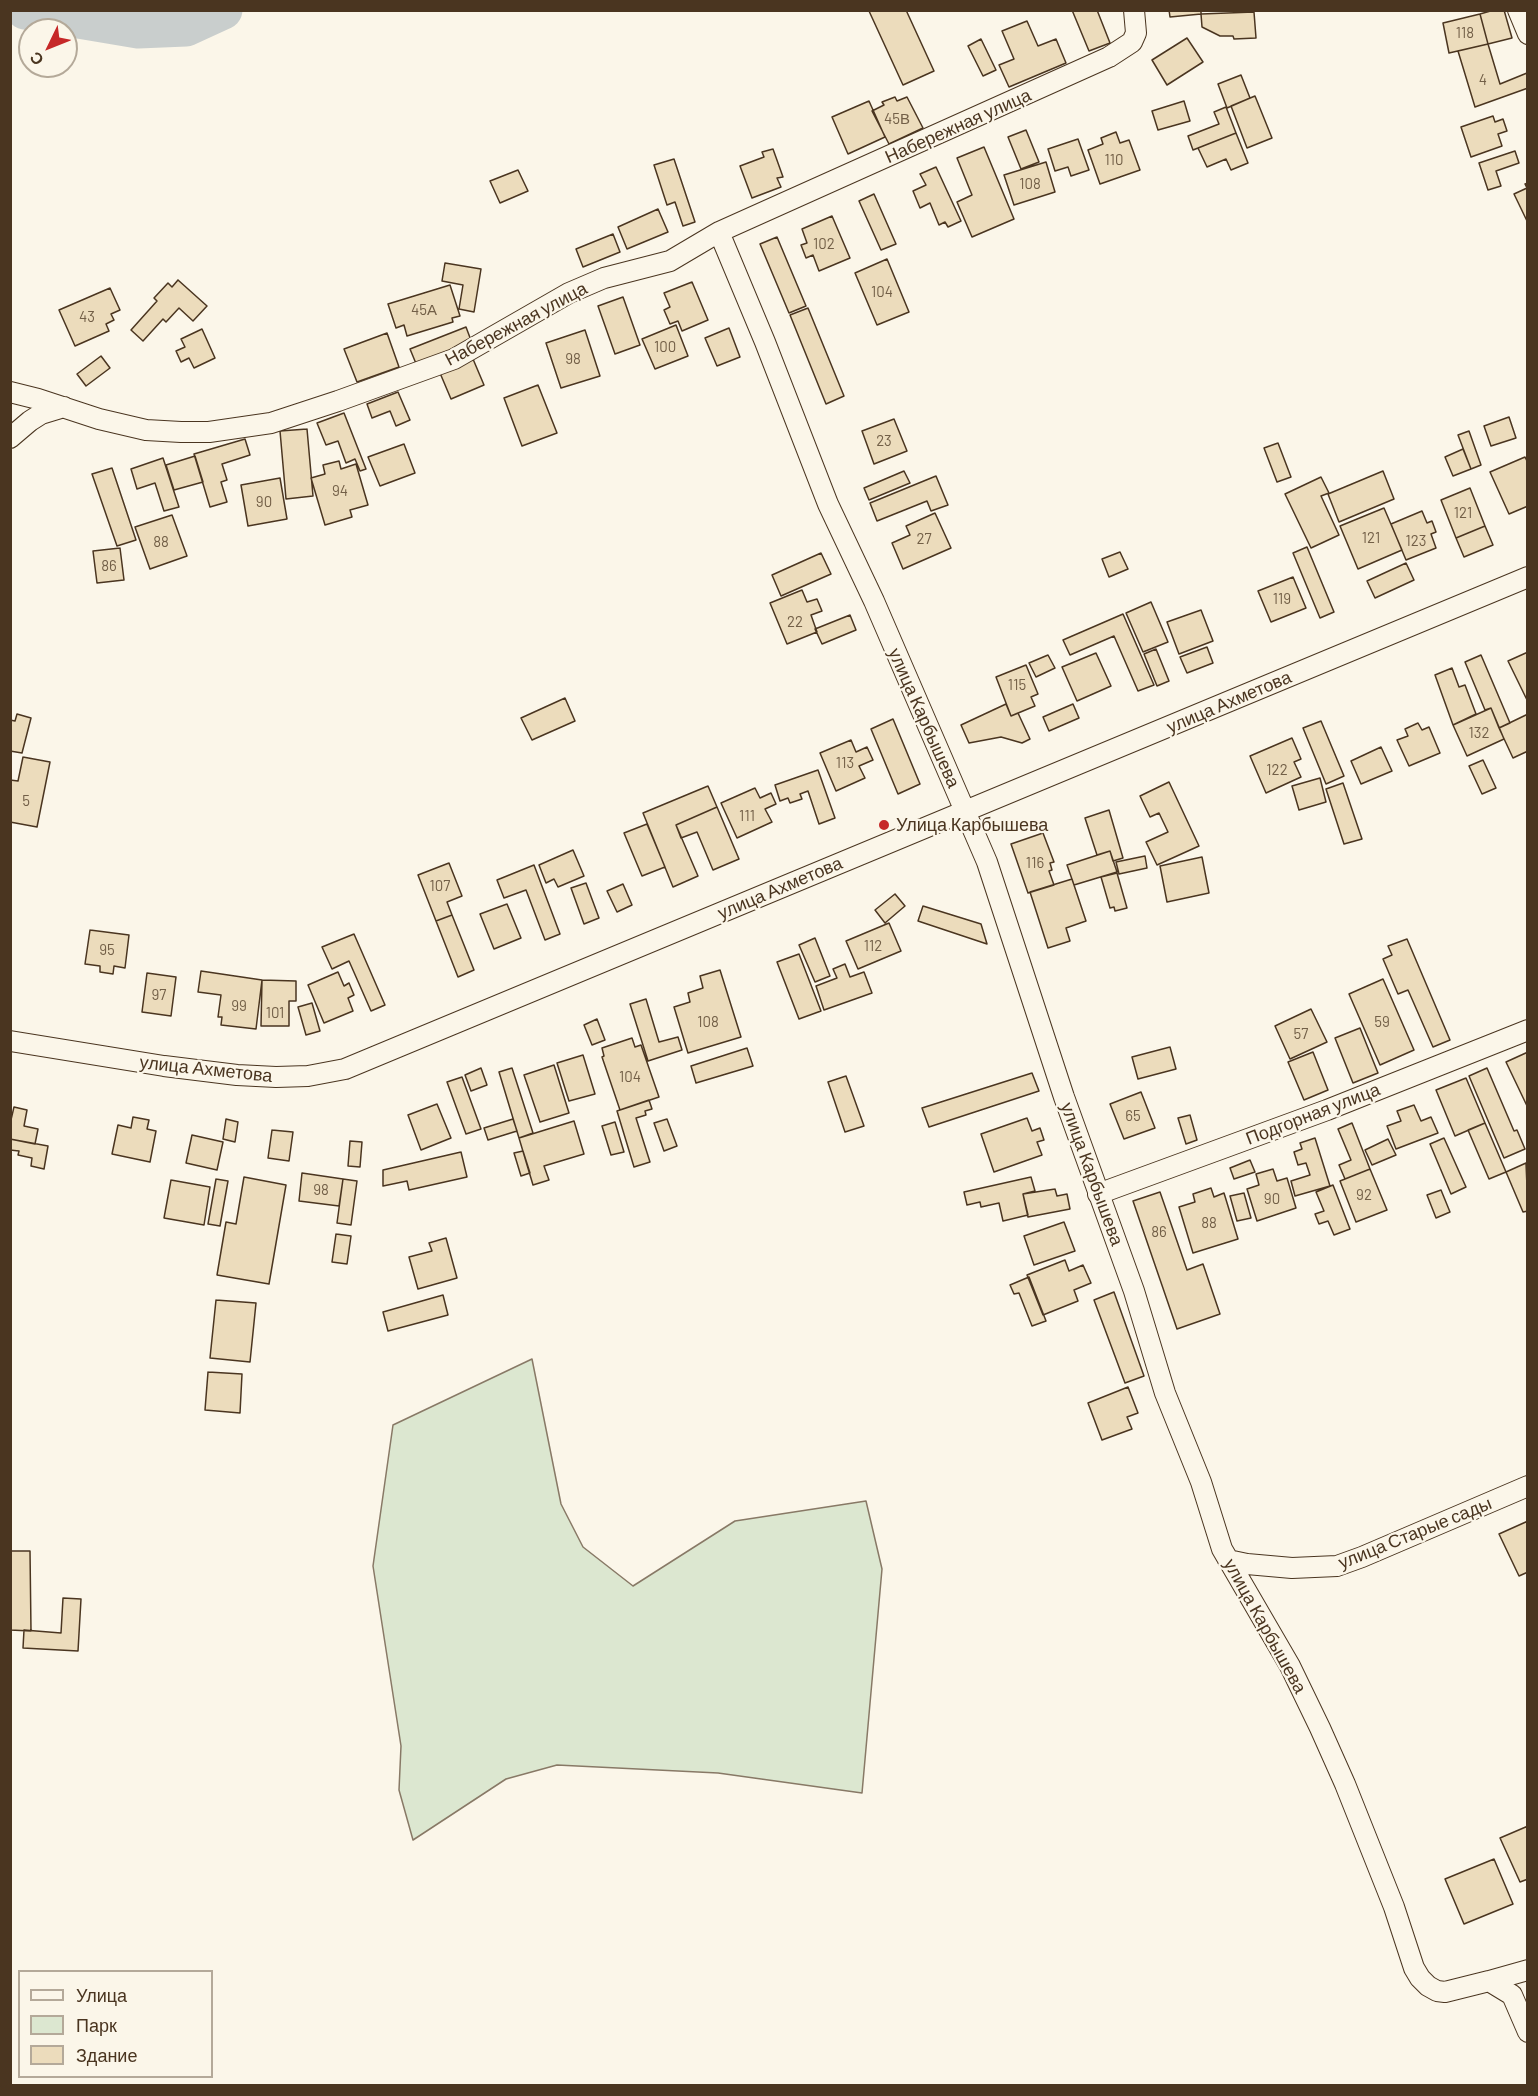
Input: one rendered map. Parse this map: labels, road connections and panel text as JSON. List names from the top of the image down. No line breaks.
{"streets":{"street":["Набережная улица","улица Ахметова","улица Карбышева","Подгорная улица","улица Старые сады"]},"crossings":[["Набережная улица","улица Карбышева"],["улица Ахметова","улица Карбышева"],["улица Карбышева","Подгорная улица"],["улица Карбышева","улица Старые сады"]],"places":["Улица Карбышева"],"house_numbers":["118","4","45В","110","108","102","104","45А","43","100","98","23","94","90","121","121","27","123","88","86","119","22","115","132","113","122","5","111","116","107","112","95","97","99","101","108","59","57","104","65","98","92","90","88","86"],"legend":["Улица","Парк","Здание"],"north":"bottom left"}
